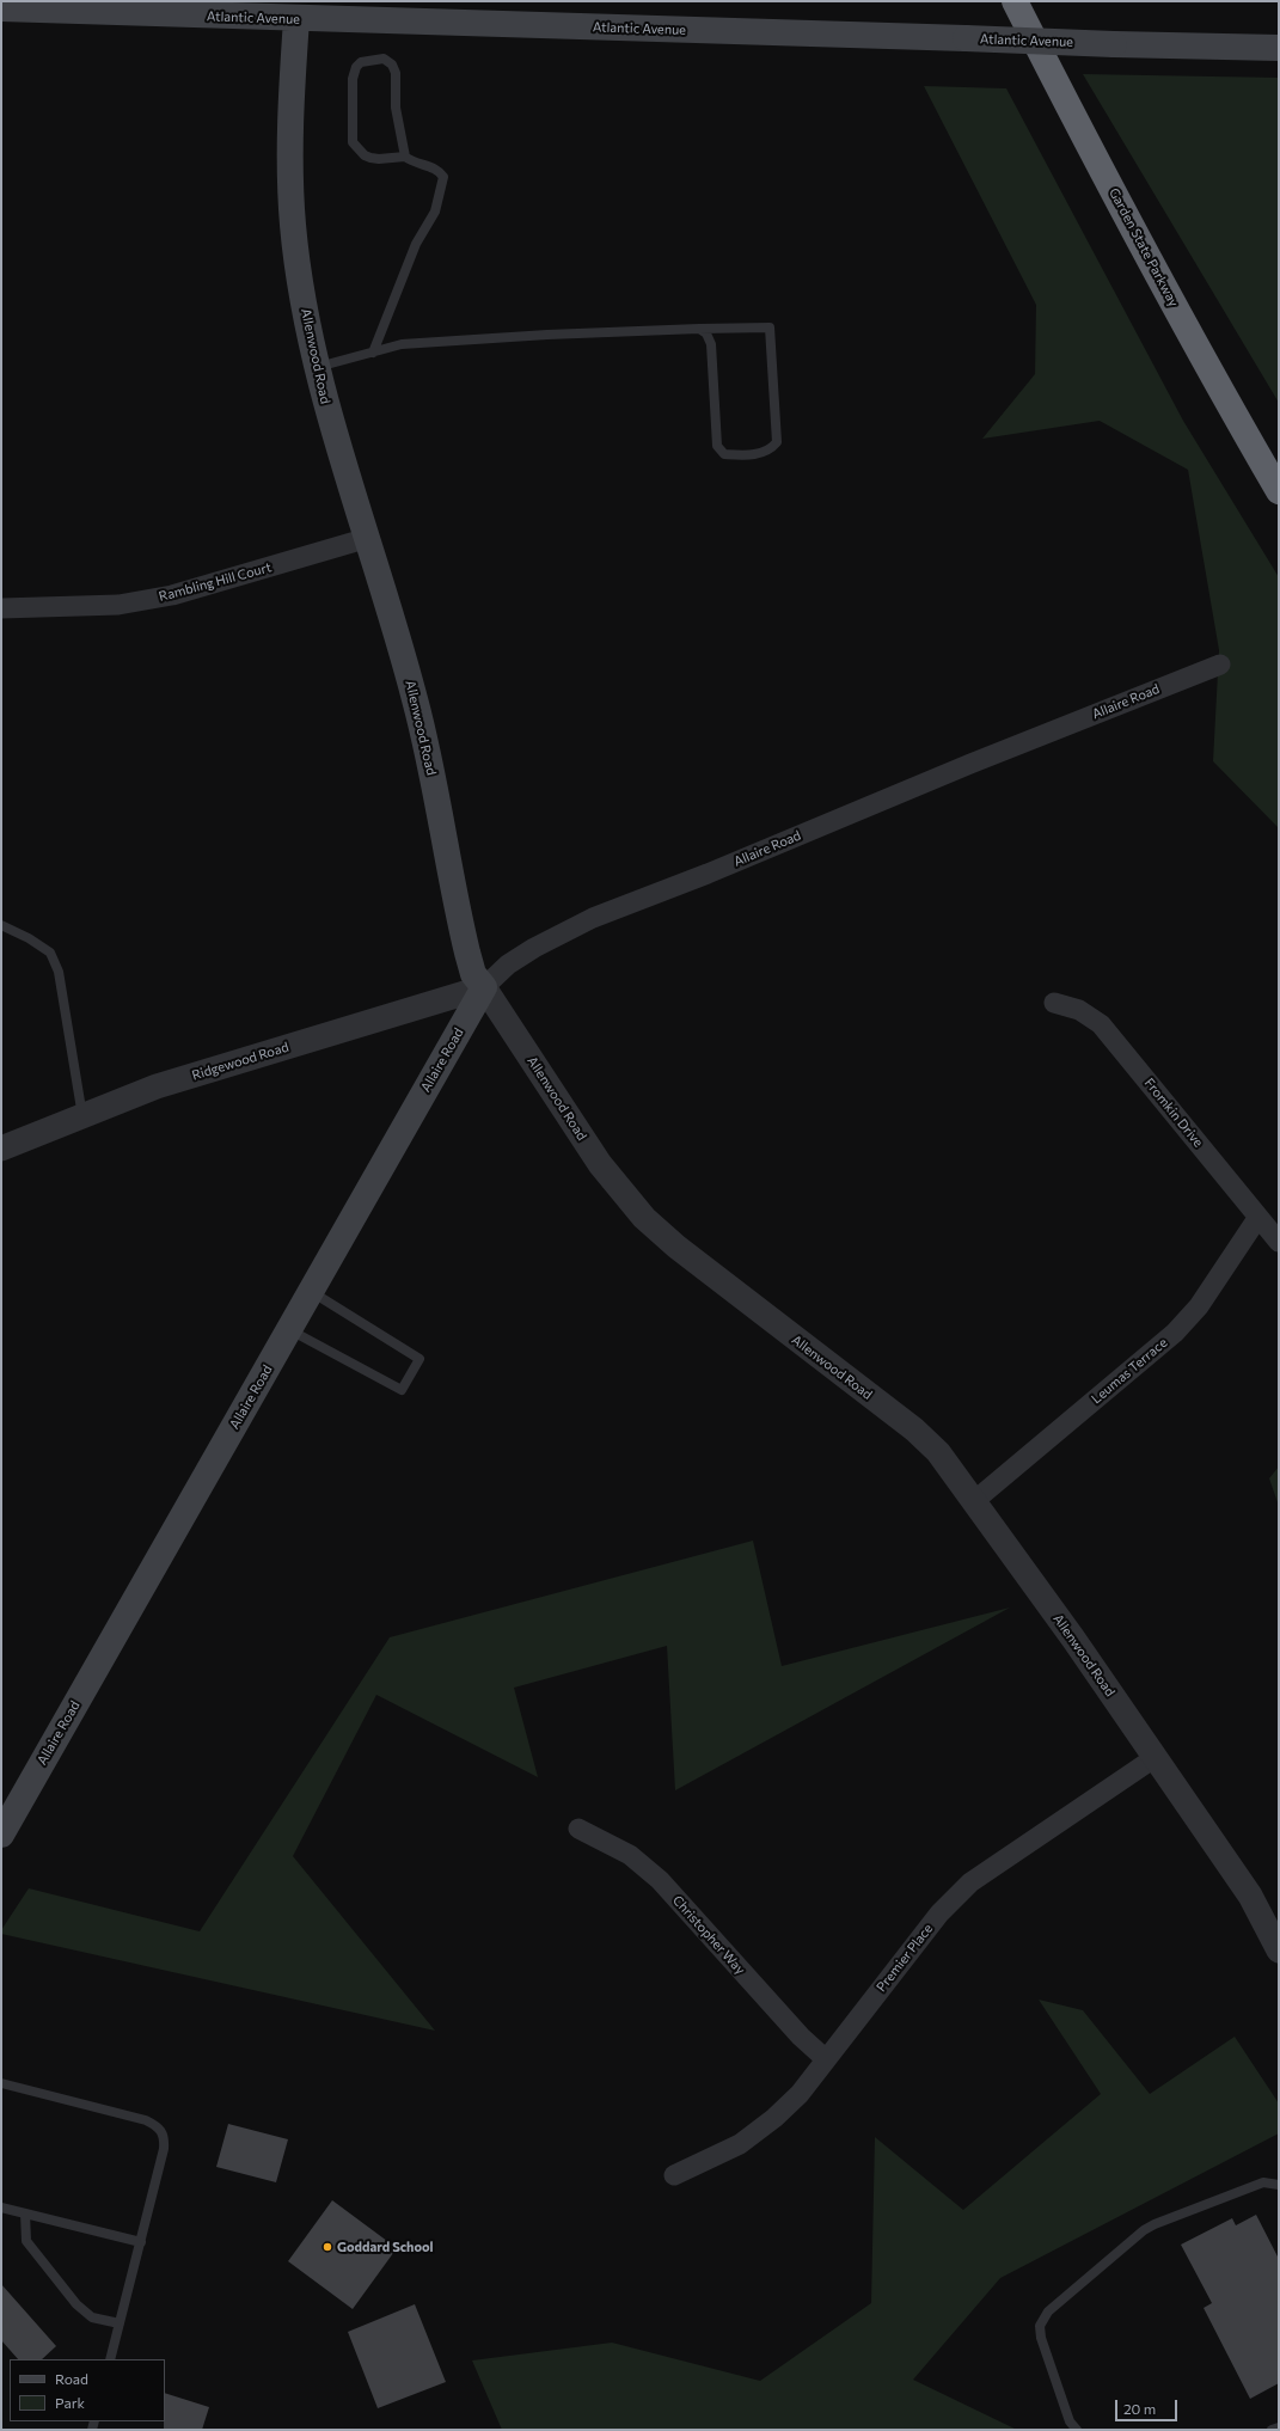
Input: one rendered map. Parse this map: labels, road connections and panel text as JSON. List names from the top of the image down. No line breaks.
{"streets":{"highway":["Garden State Parkway"],"main road":["Atlantic Avenue","Allenwood Road","Allaire Road"],"street":["Rambling Hill Court","Ridgewood Road","Fromkin Drive","Leumas Terrace","Christopher Way","Premier Place"]},"crossings":[["Atlantic Avenue","Allenwood Road"],["Allenwood Road","Rambling Hill Court"],["Allenwood Road","Allaire Road"],["Allenwood Road","Ridgewood Road"],["Allenwood Road","Leumas Terrace"],["Allenwood Road","Premier Place"],["Allaire Road","Ridgewood Road"],["Fromkin Drive","Leumas Terrace"],["Christopher Way","Premier Place"]],"places":["Goddard School"],"legend":["Road","Park"],"scale_bar":"20 m"}
